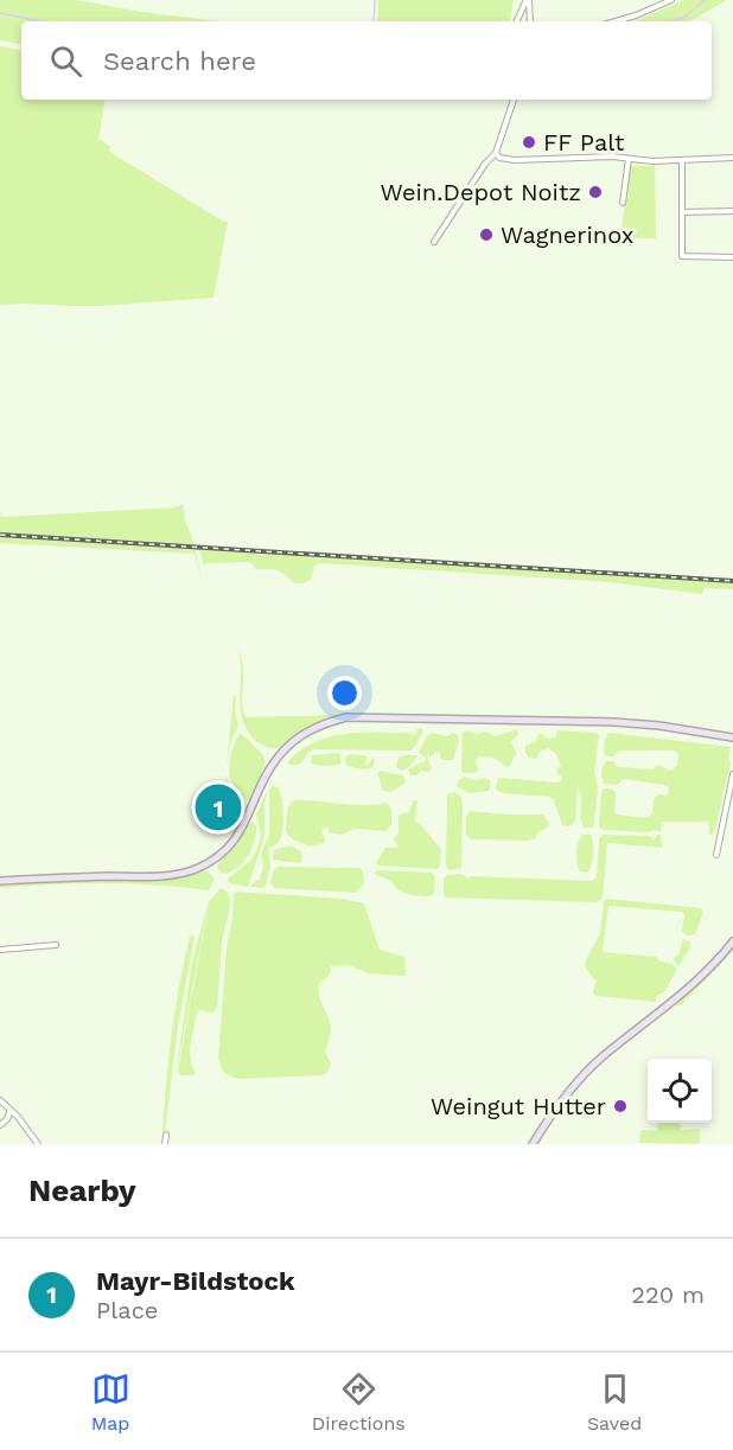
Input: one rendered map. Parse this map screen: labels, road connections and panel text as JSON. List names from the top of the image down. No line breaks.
{"places":["FF Palt","Wein.Depot Noitz","Wagnerinox","Weingut Hutter"],"page":{"search":"Search here","pins":"1","heading":"Nearby","list":[{"mark":"1","name":"Mayr-Bildstock","note":"Place","value":"220 m"}],"nav":["Map","Directions","Saved"]}}
